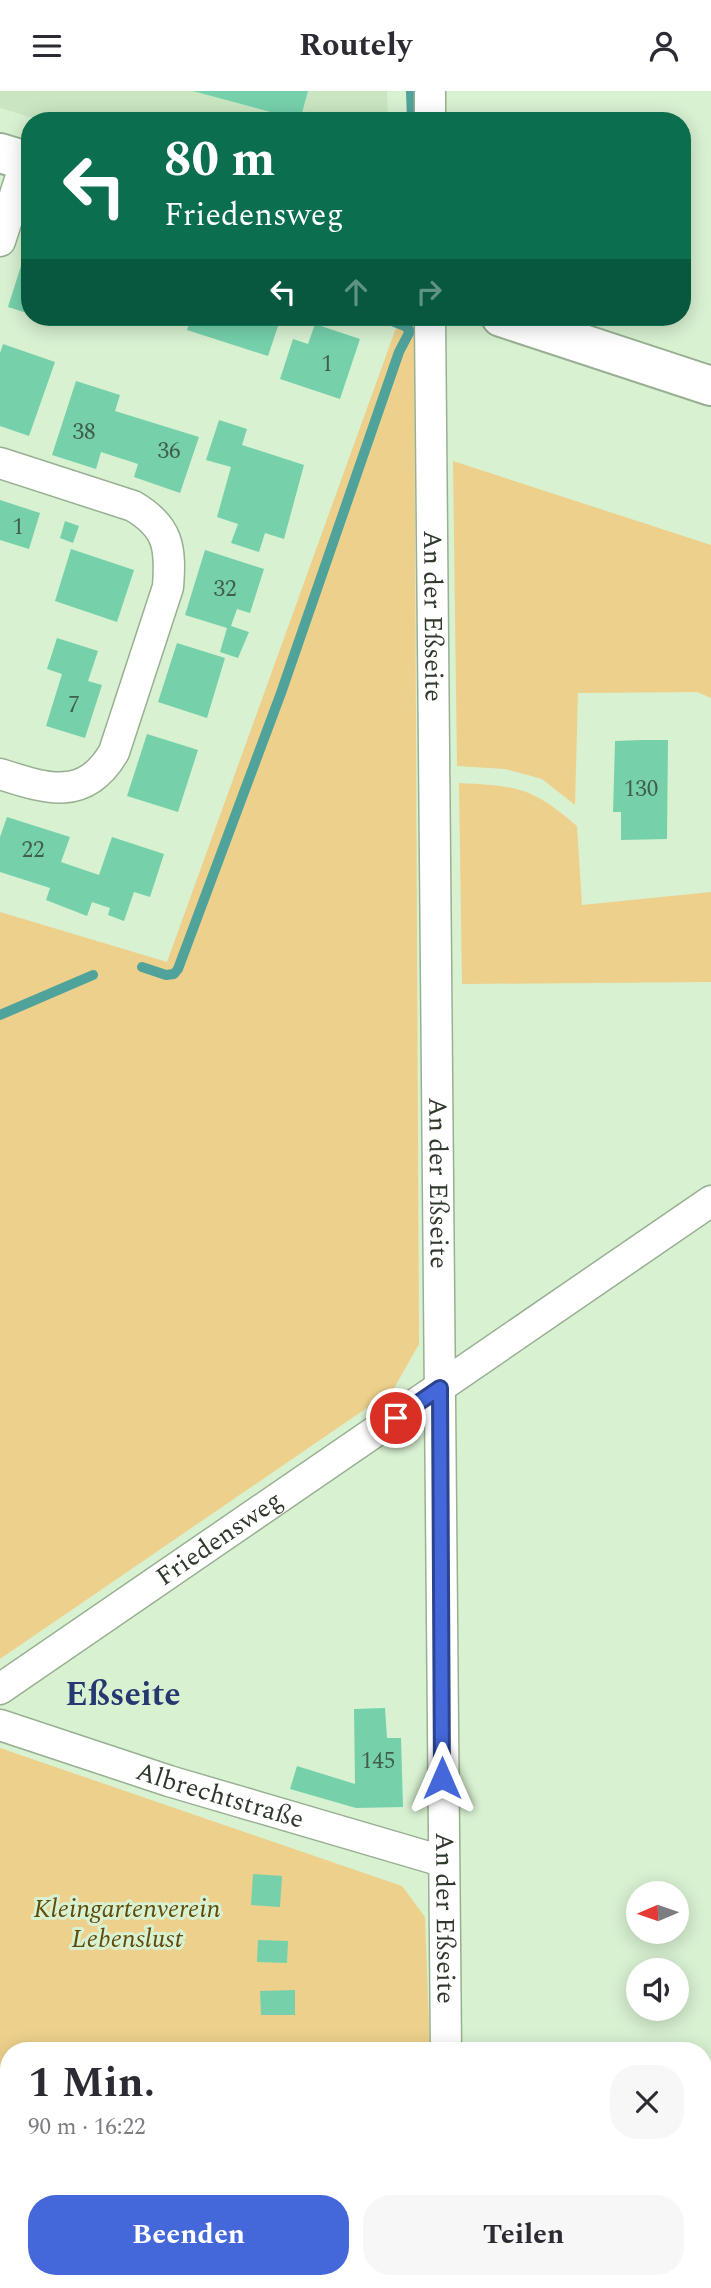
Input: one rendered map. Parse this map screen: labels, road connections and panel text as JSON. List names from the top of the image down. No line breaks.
{"streets":{"street":["An der Eßseite","Friedensweg","Albrechtstraße"]},"crossings":[["An der Eßseite","Friedensweg"],["An der Eßseite","Albrechtstraße"]],"districts":["Eßseite"],"parks":["Kleingartenverein Lebenslust"],"house_numbers":["1","38","36","1","32","7","130","22","145"],"north":"left","page":{"header":"Routely","turn":["80 m","Friedensweg"],"heading":["1 Min.","90 m · 16:22"],"buttons":["Beenden","Teilen"]}}
